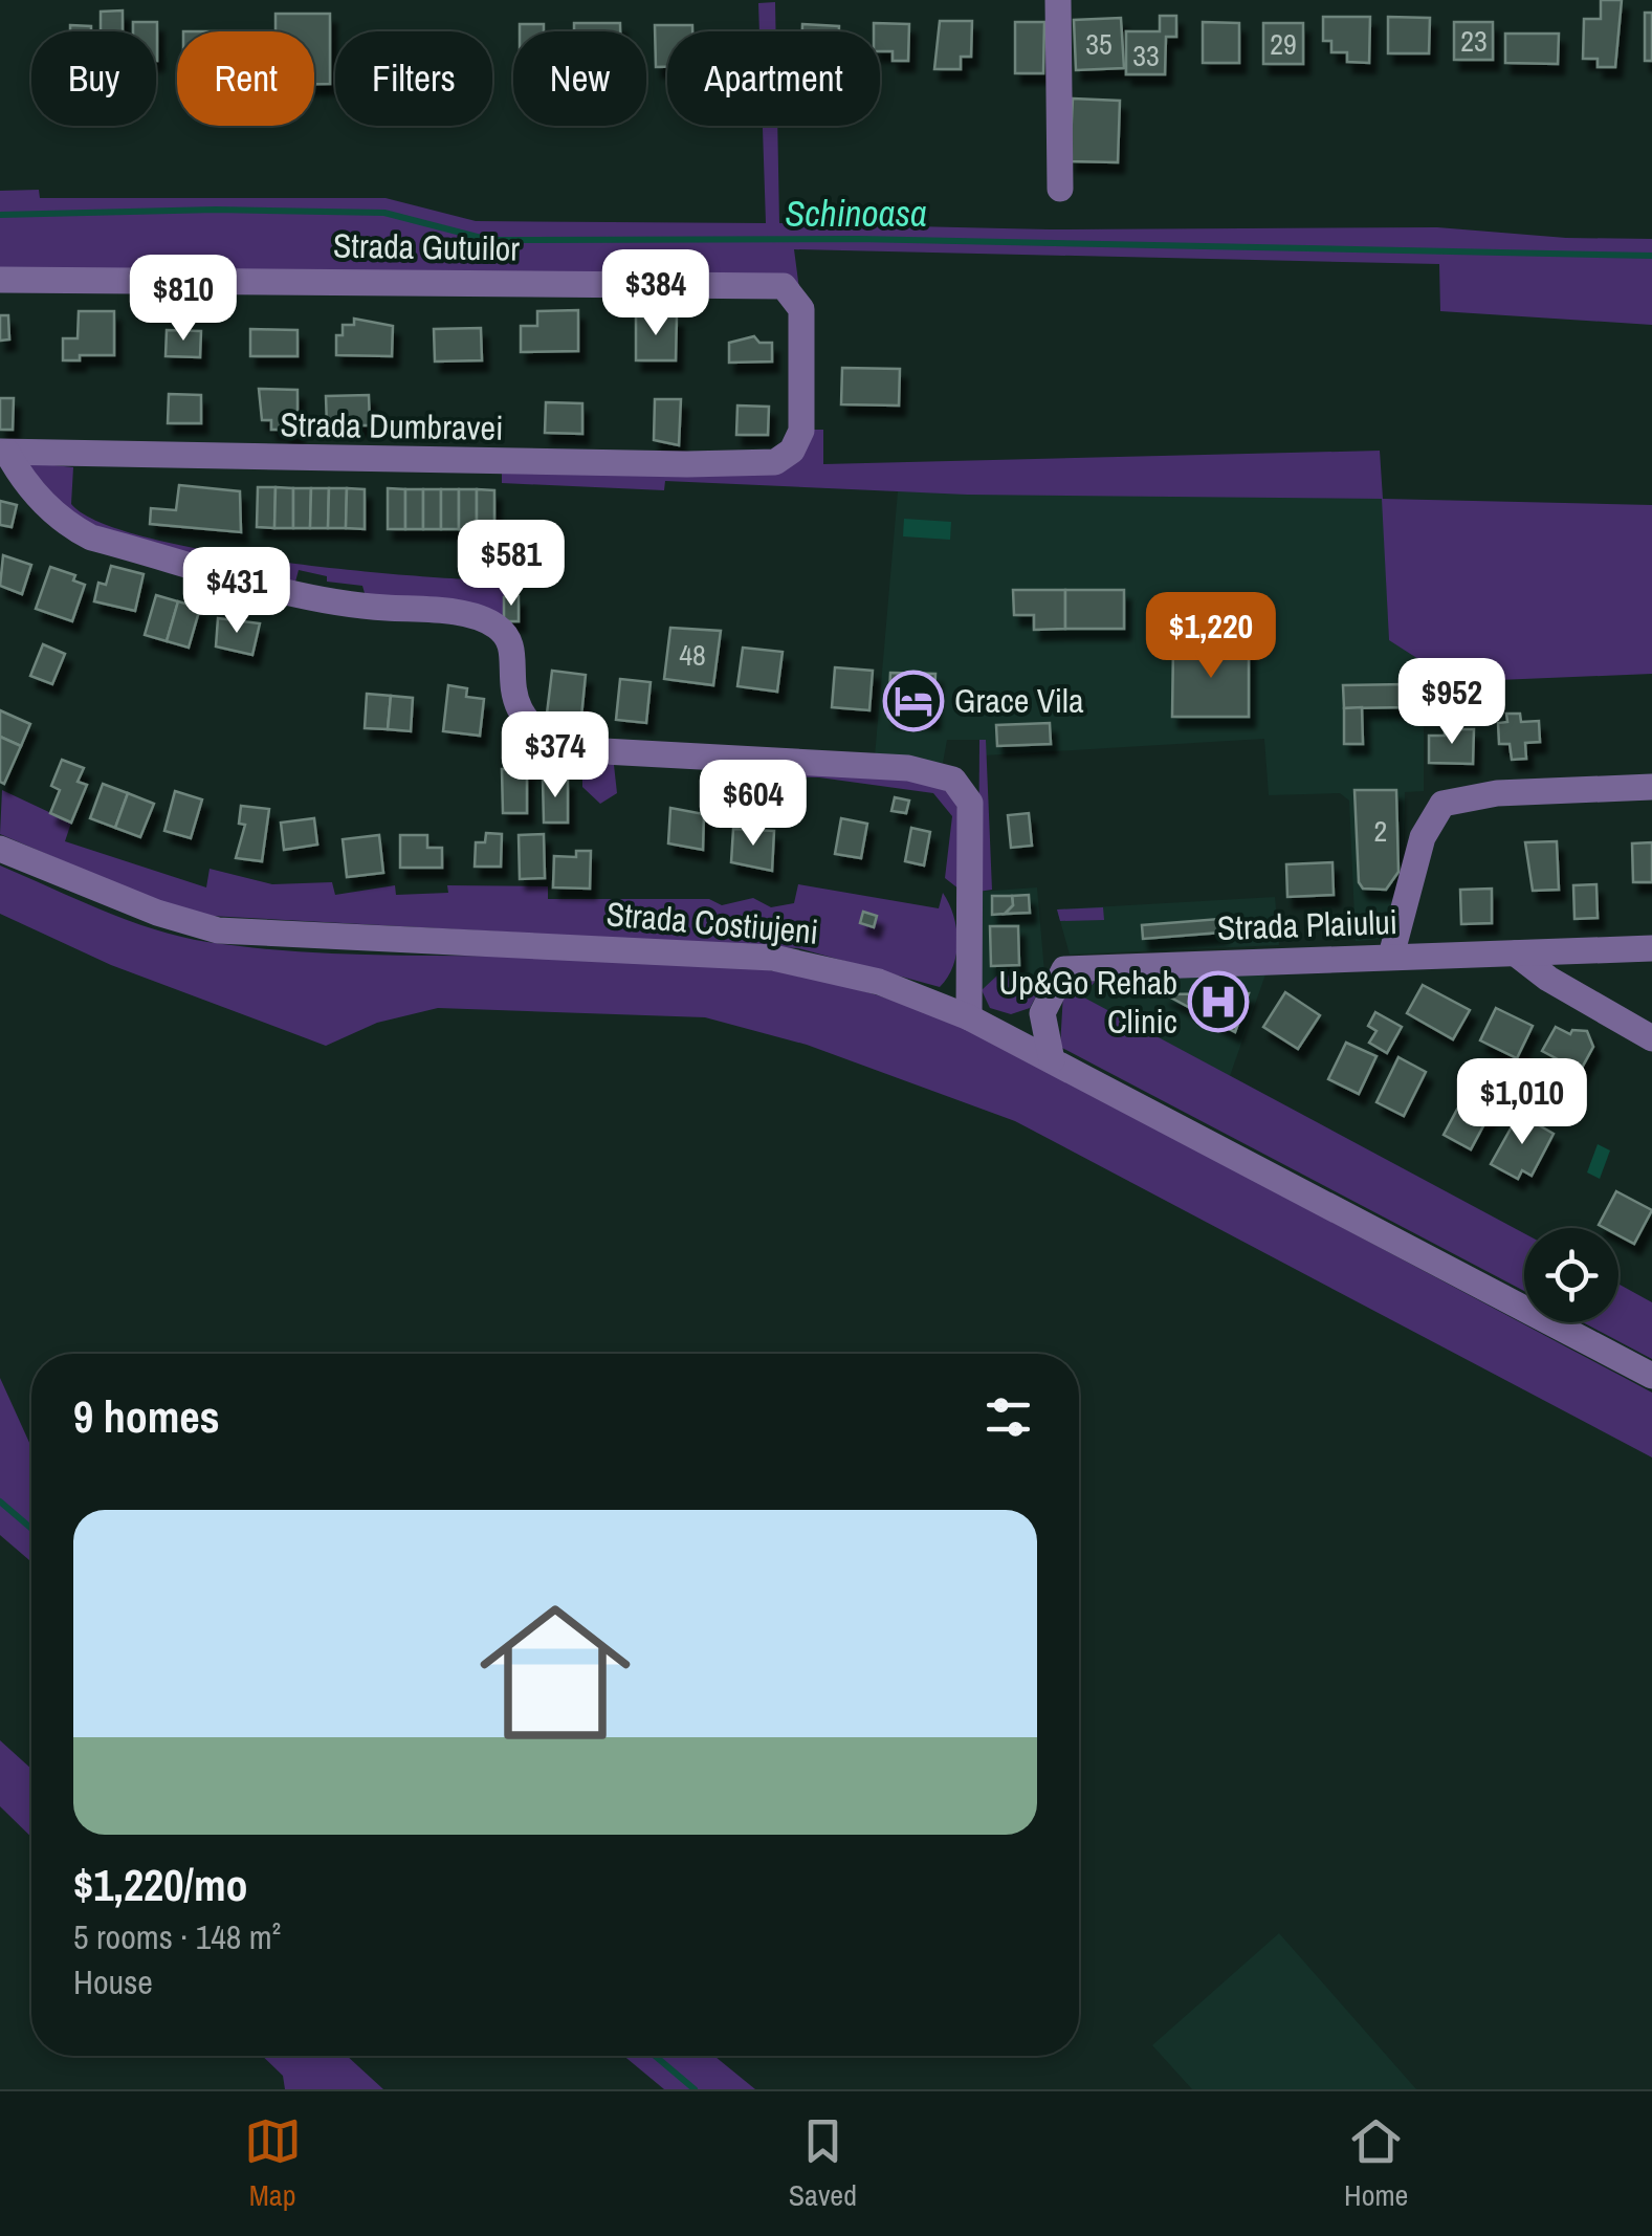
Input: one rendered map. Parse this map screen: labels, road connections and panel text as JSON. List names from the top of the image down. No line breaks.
{"streets":{"street":["Strada Gutuilor","Strada Dumbravei","Strada Costiujeni","Strada Plaiului"]},"crossings":[["Strada Gutuilor","Strada Dumbravei"],["Strada Dumbravei","Strada Costiujeni"],["Strada Costiujeni","Strada Plaiului"]],"water":["Schinoasa"],"places":{"hotel":["Grace Vila"],"hospital":["Up&Go Rehab Clinic"]},"house_numbers":["23","35","29","33","48","2"],"page":{"chip":["Buy","Rent","Filters","New","Apartment"],"price":["$384","$810","$581","$431","$1,220","$952","$374","$604","$1,010"],"heading":"9 homes","list":[{"name":"$1,220/mo","note":"5 rooms · 148 m² · House"}],"tabs":["Map","Saved","Home"]}}
